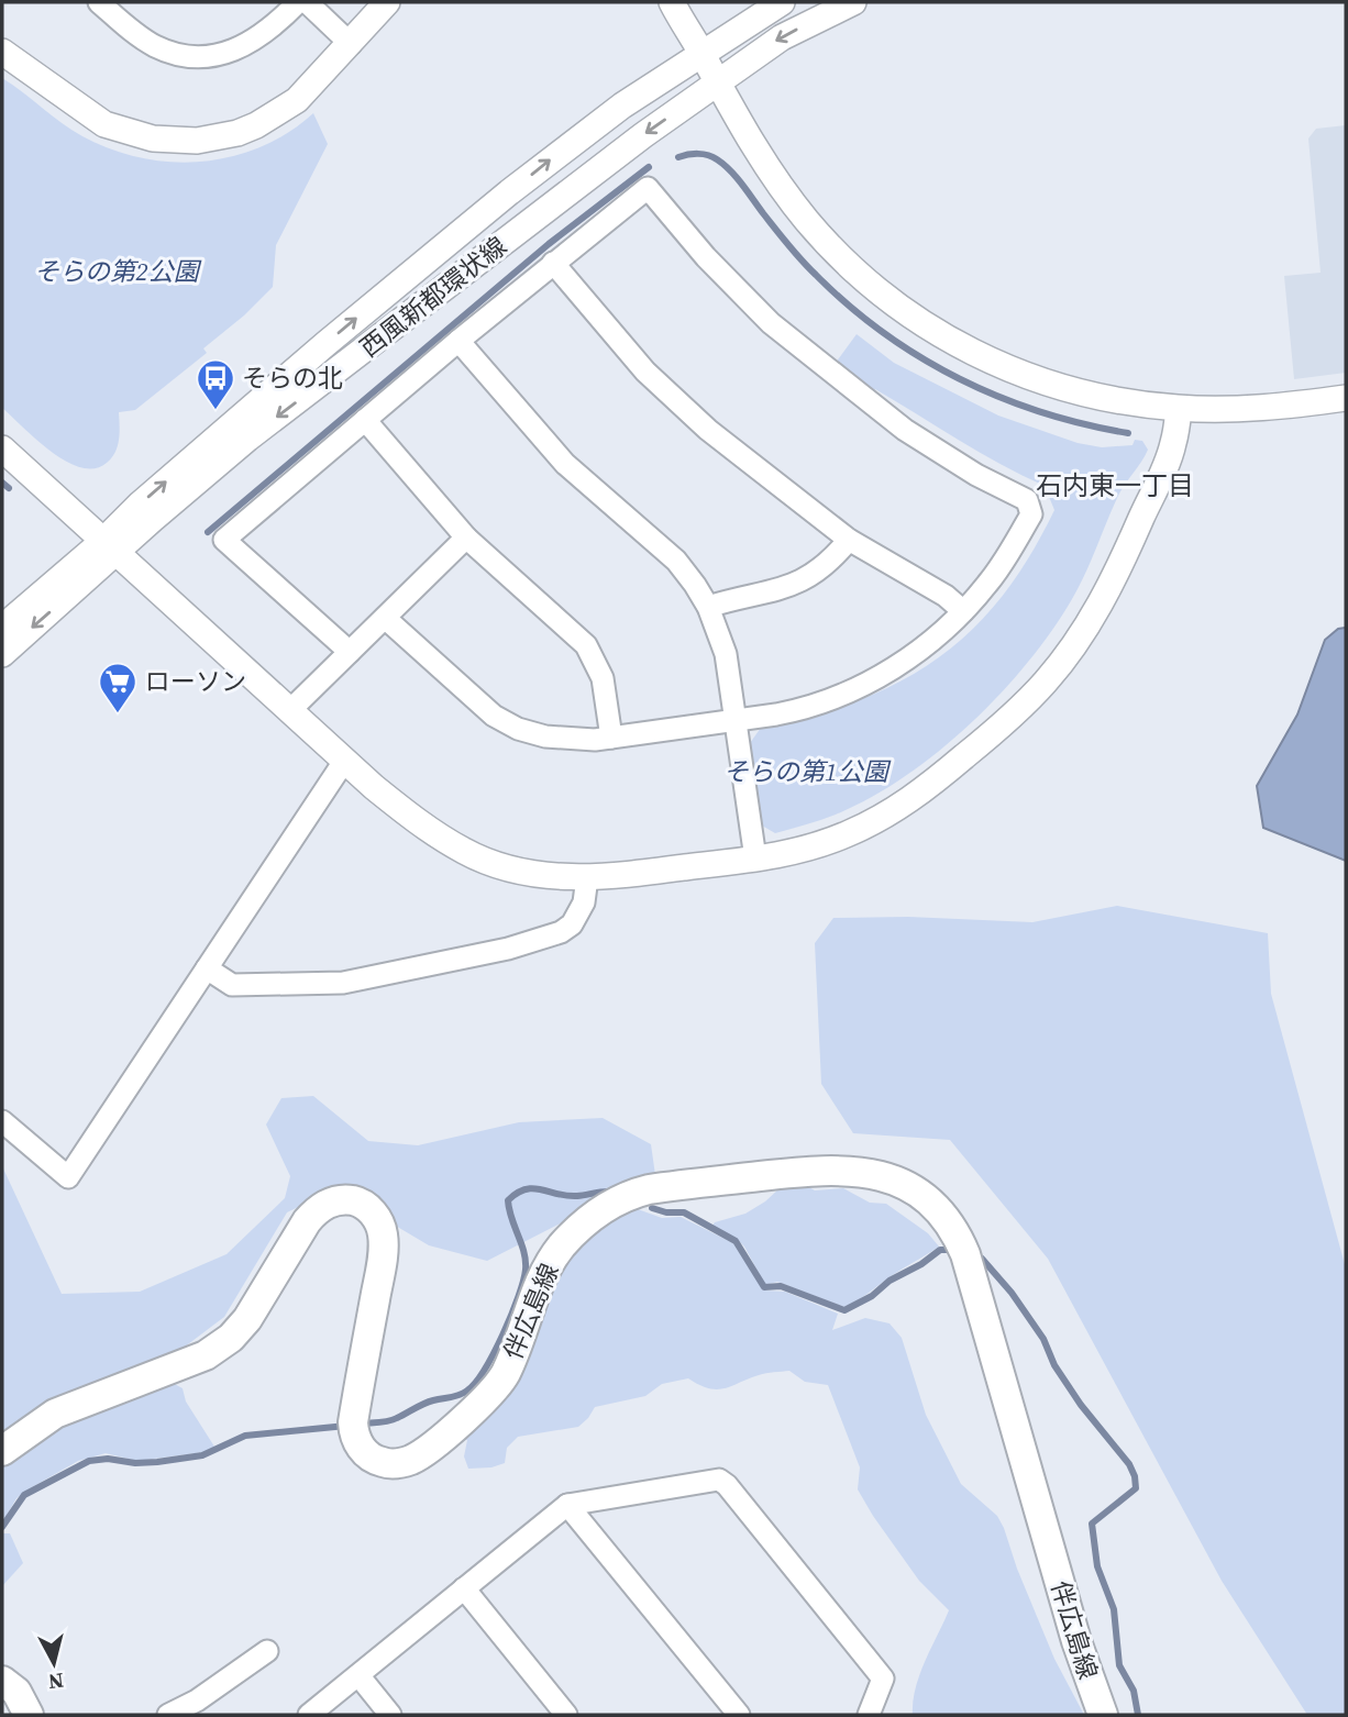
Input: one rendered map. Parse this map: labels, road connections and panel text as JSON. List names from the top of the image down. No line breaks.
{"streets":{"main road":["伴広島線"],"street":["西風新都環状線"]},"districts":["石内東一丁目"],"parks":["そらの第2公園","そらの第1公園"],"places":{"bus stop":["そらの北"],"supermarket":["ローソン"]},"north":"bottom"}
